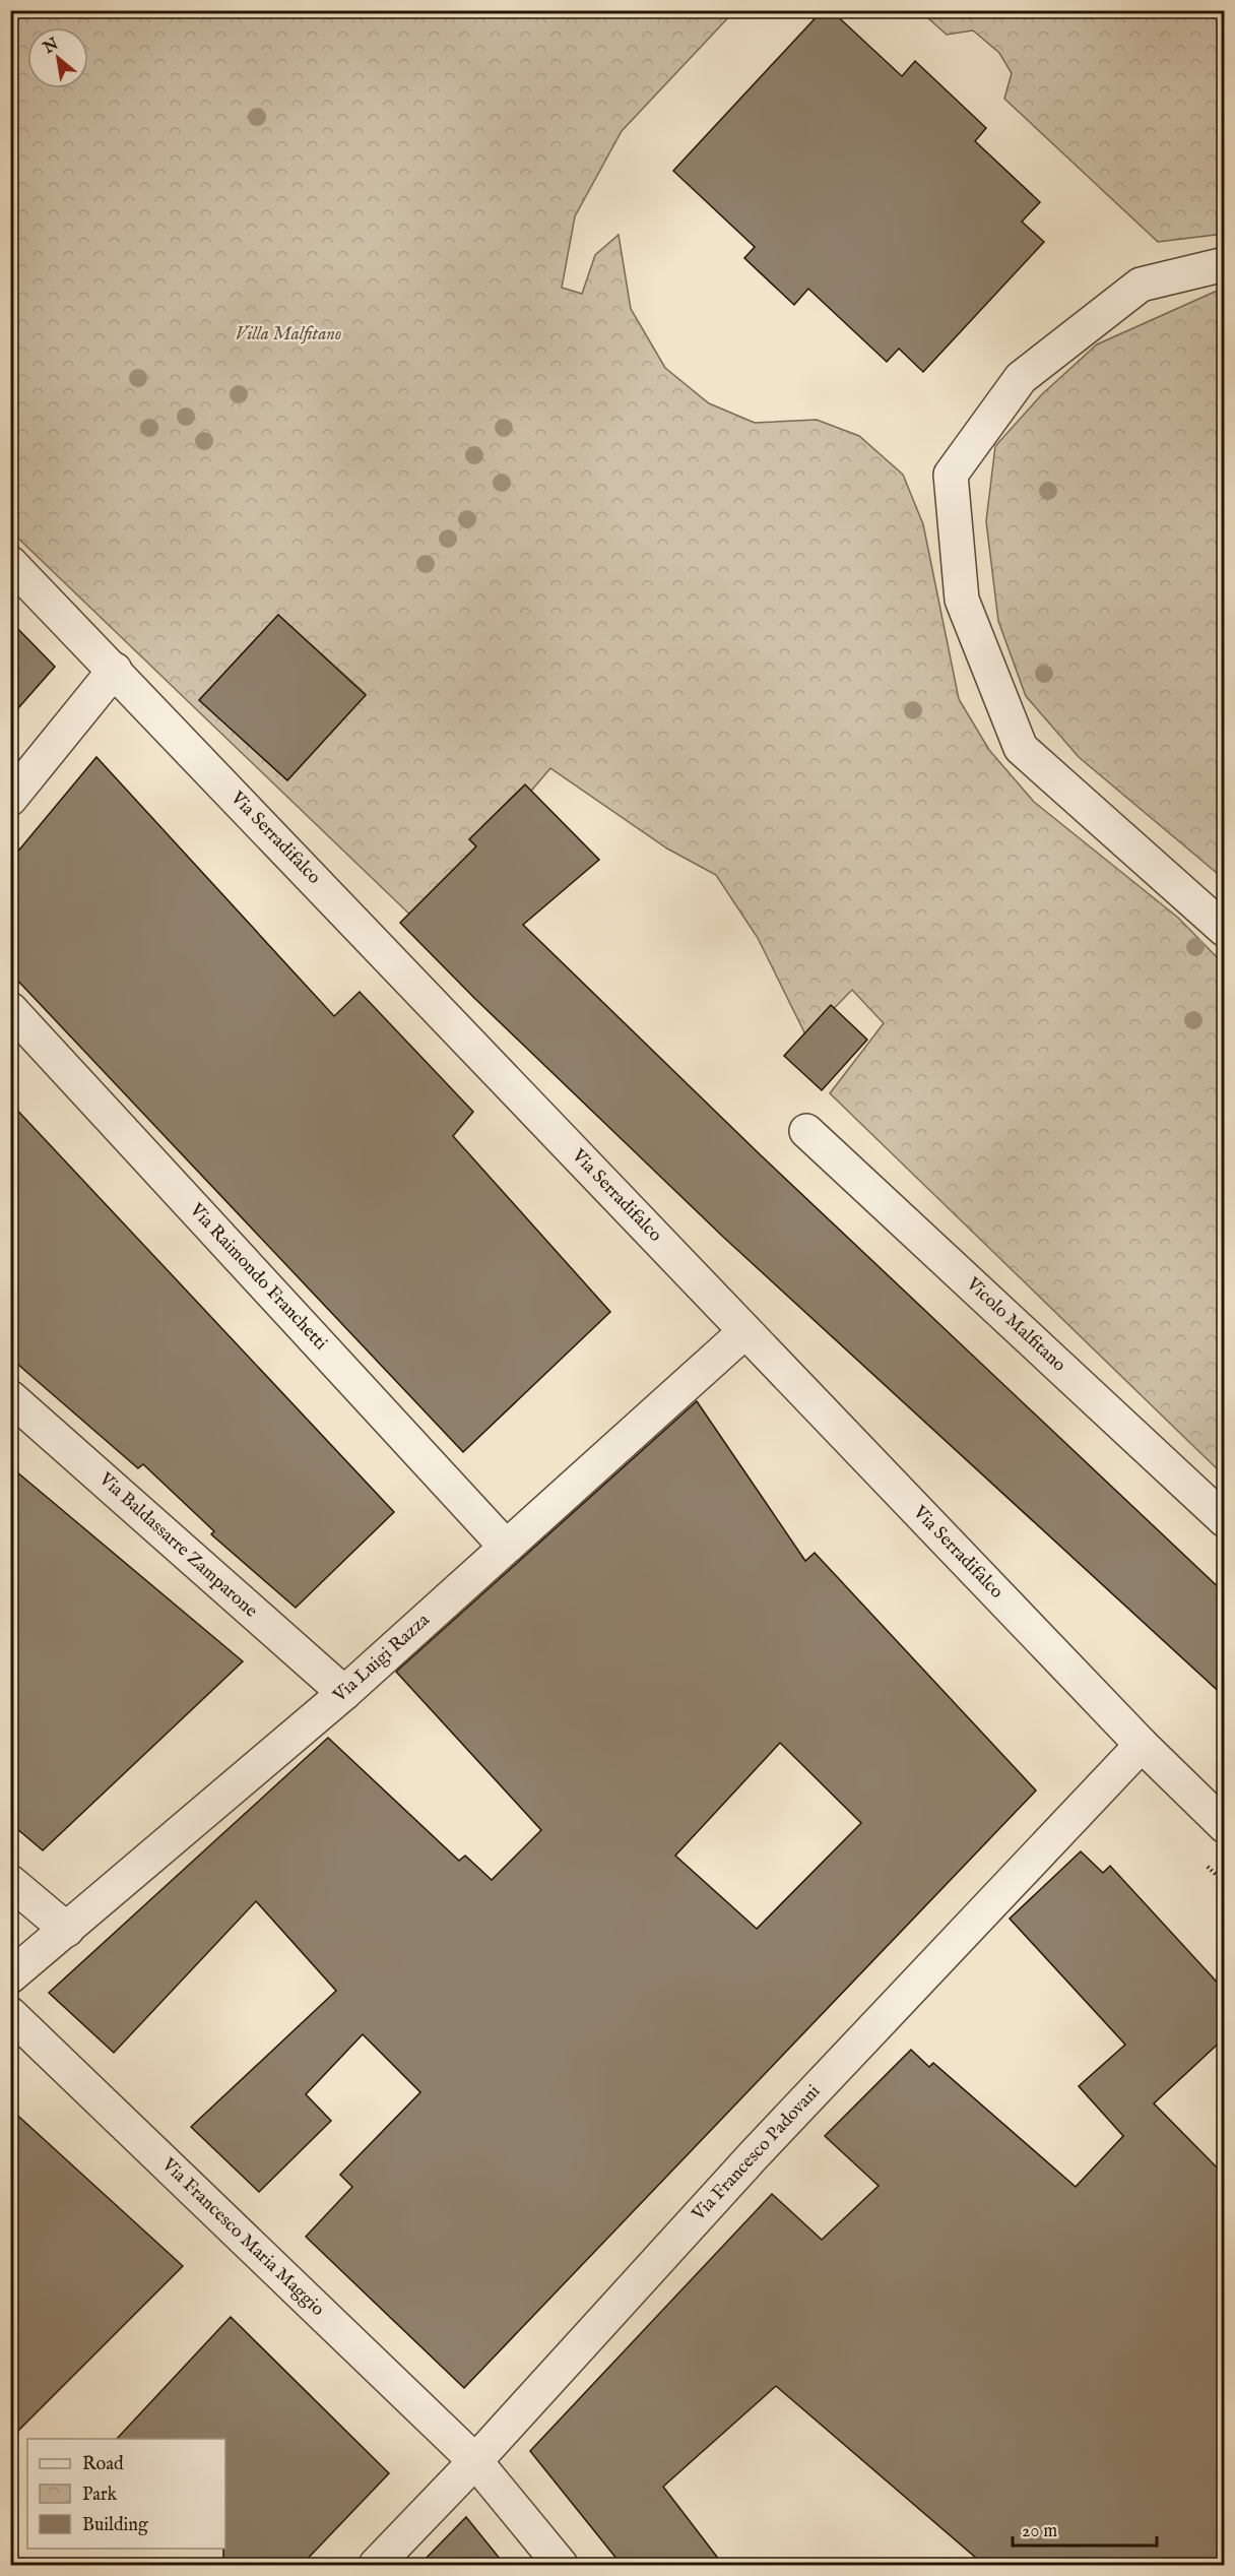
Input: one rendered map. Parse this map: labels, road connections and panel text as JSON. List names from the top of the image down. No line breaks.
{"streets":{"street":["Via Serradifalco","Via Raimondo Franchetti","Vicolo Malfitano","Via Baldassarre Zamparone","Via Luigi Razza","Via Francesco Padovani","Via Francesco Maria Maggio"]},"crossings":[["Via Serradifalco","Via Luigi Razza"],["Via Serradifalco","Via Francesco Padovani"],["Via Raimondo Franchetti","Via Luigi Razza"],["Via Baldassarre Zamparone","Via Luigi Razza"],["Via Francesco Padovani","Via Francesco Maria Maggio"]],"parks":["Villa Malfitano"],"legend":["Road","Park","Building"],"scale_bar":"20 m","north":"top left"}
